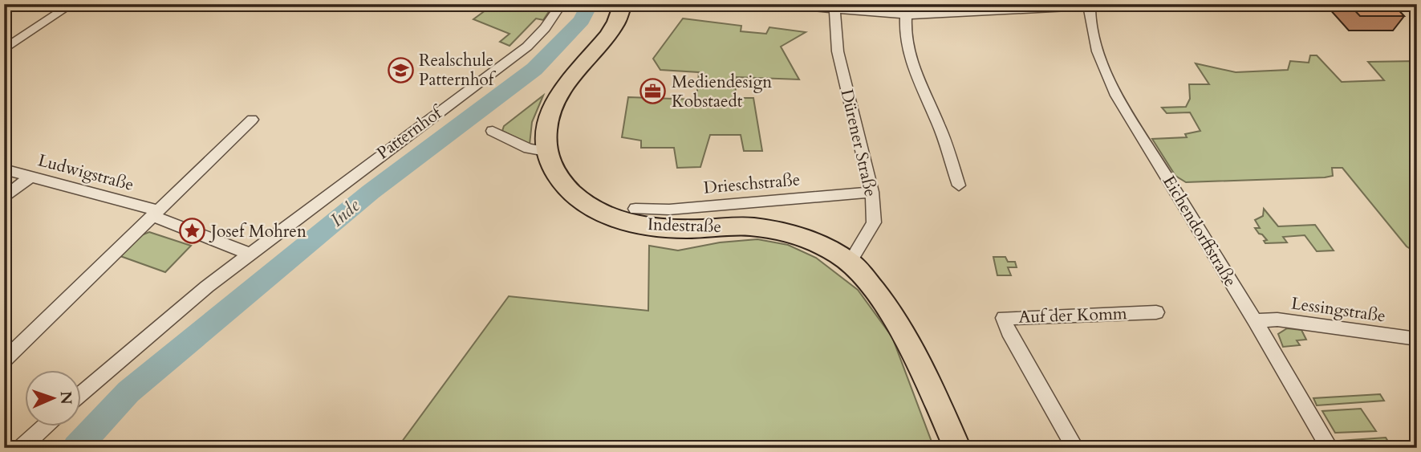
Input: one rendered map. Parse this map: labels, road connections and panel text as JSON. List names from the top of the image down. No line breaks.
{"streets":{"main road":["Indestraße"],"street":["Patternhof","Dürener Straße","Ludwigstraße","Drieschstraße","Eichendorffstraße","Lessingstraße","Auf der Komm"]},"crossings":[["Dürener Straße","Drieschstraße"],["Dürener Straße","Indestraße"],["Eichendorffstraße","Lessingstraße"]],"water":["Inde"],"places":{"school or university":["Realschule Patternhof"],"office":["Mediendesign Kobstaedt"],"place":["Josef Mohren"]},"north":"right"}
